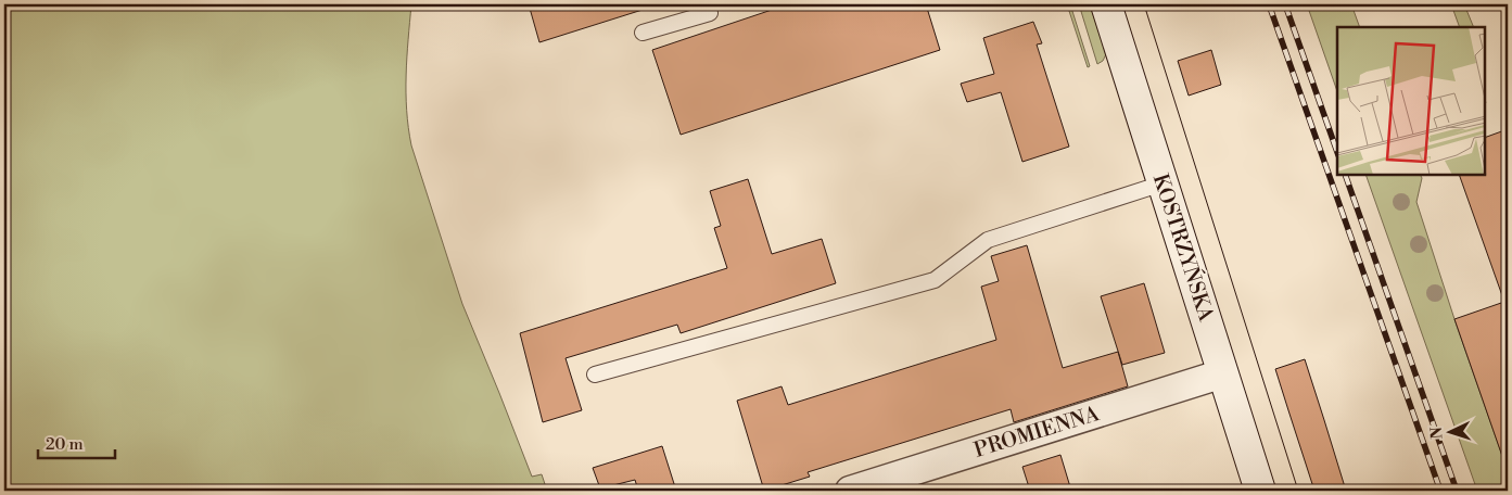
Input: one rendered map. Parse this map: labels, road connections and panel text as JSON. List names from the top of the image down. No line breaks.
{"streets":{"main road":["KOSTRZYŃSKA"],"street":["PROMIENNA"]},"crossings":[["KOSTRZYŃSKA","PROMIENNA"]],"scale_bar":"20 m","north":"left"}
